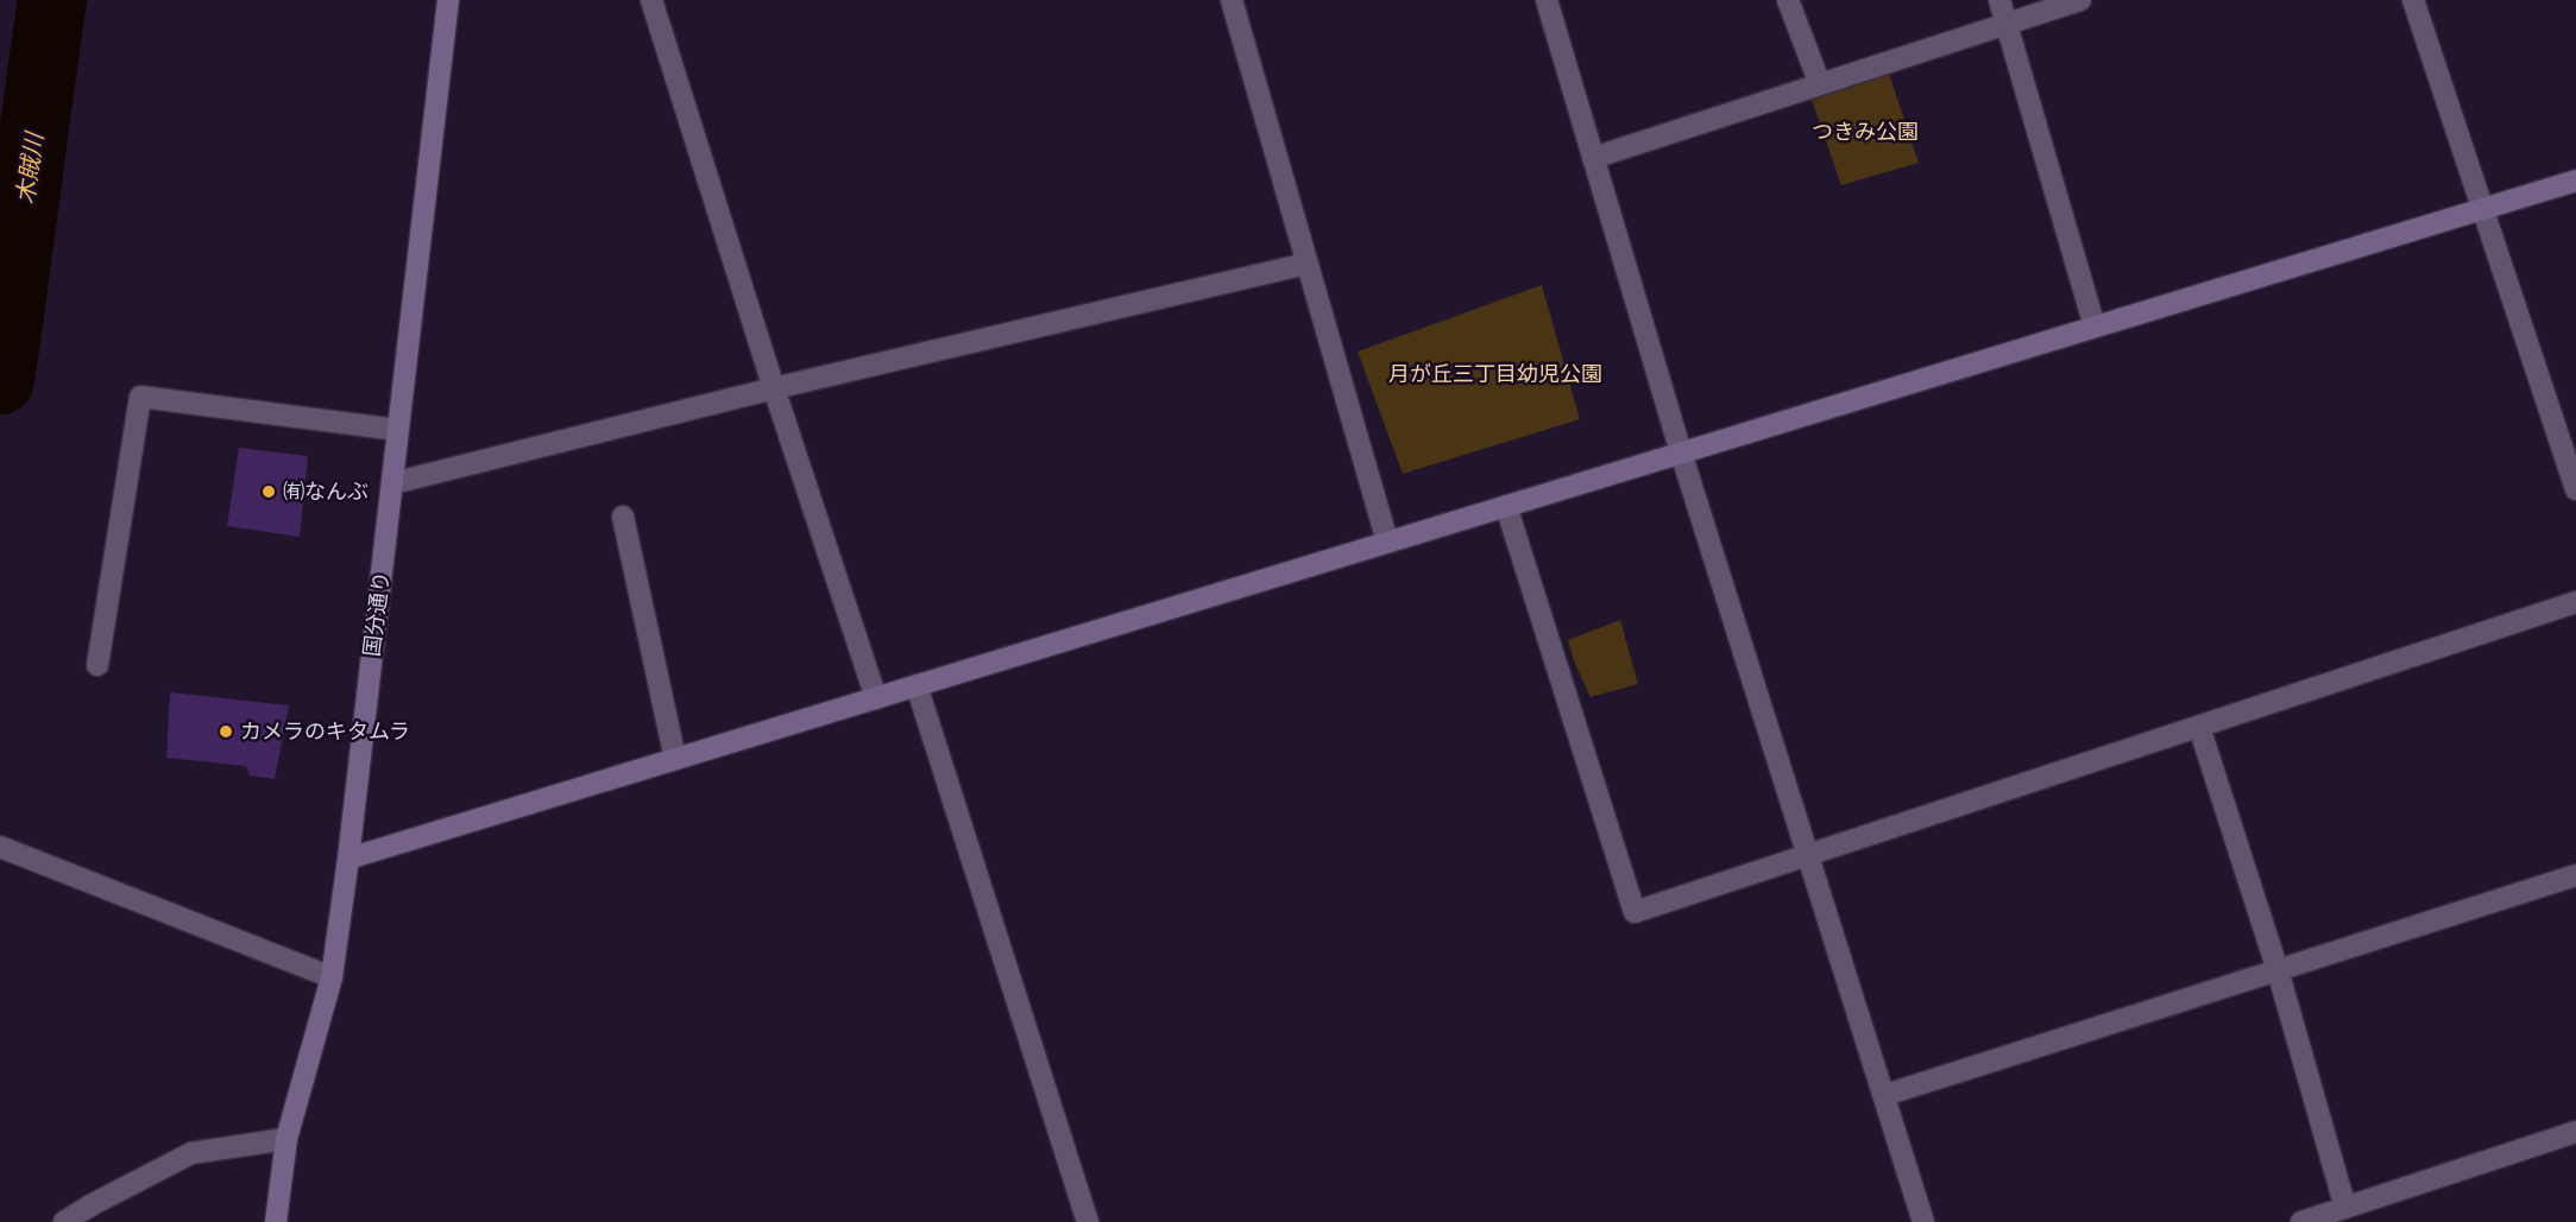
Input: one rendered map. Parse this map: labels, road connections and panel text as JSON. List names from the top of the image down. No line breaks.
{"streets":{"street":["国分通り"]},"water":["木賊川"],"parks":["つきみ公園","月が丘三丁目幼児公園"],"places":["㈲なんぶ","カメラのキタムラ"]}
